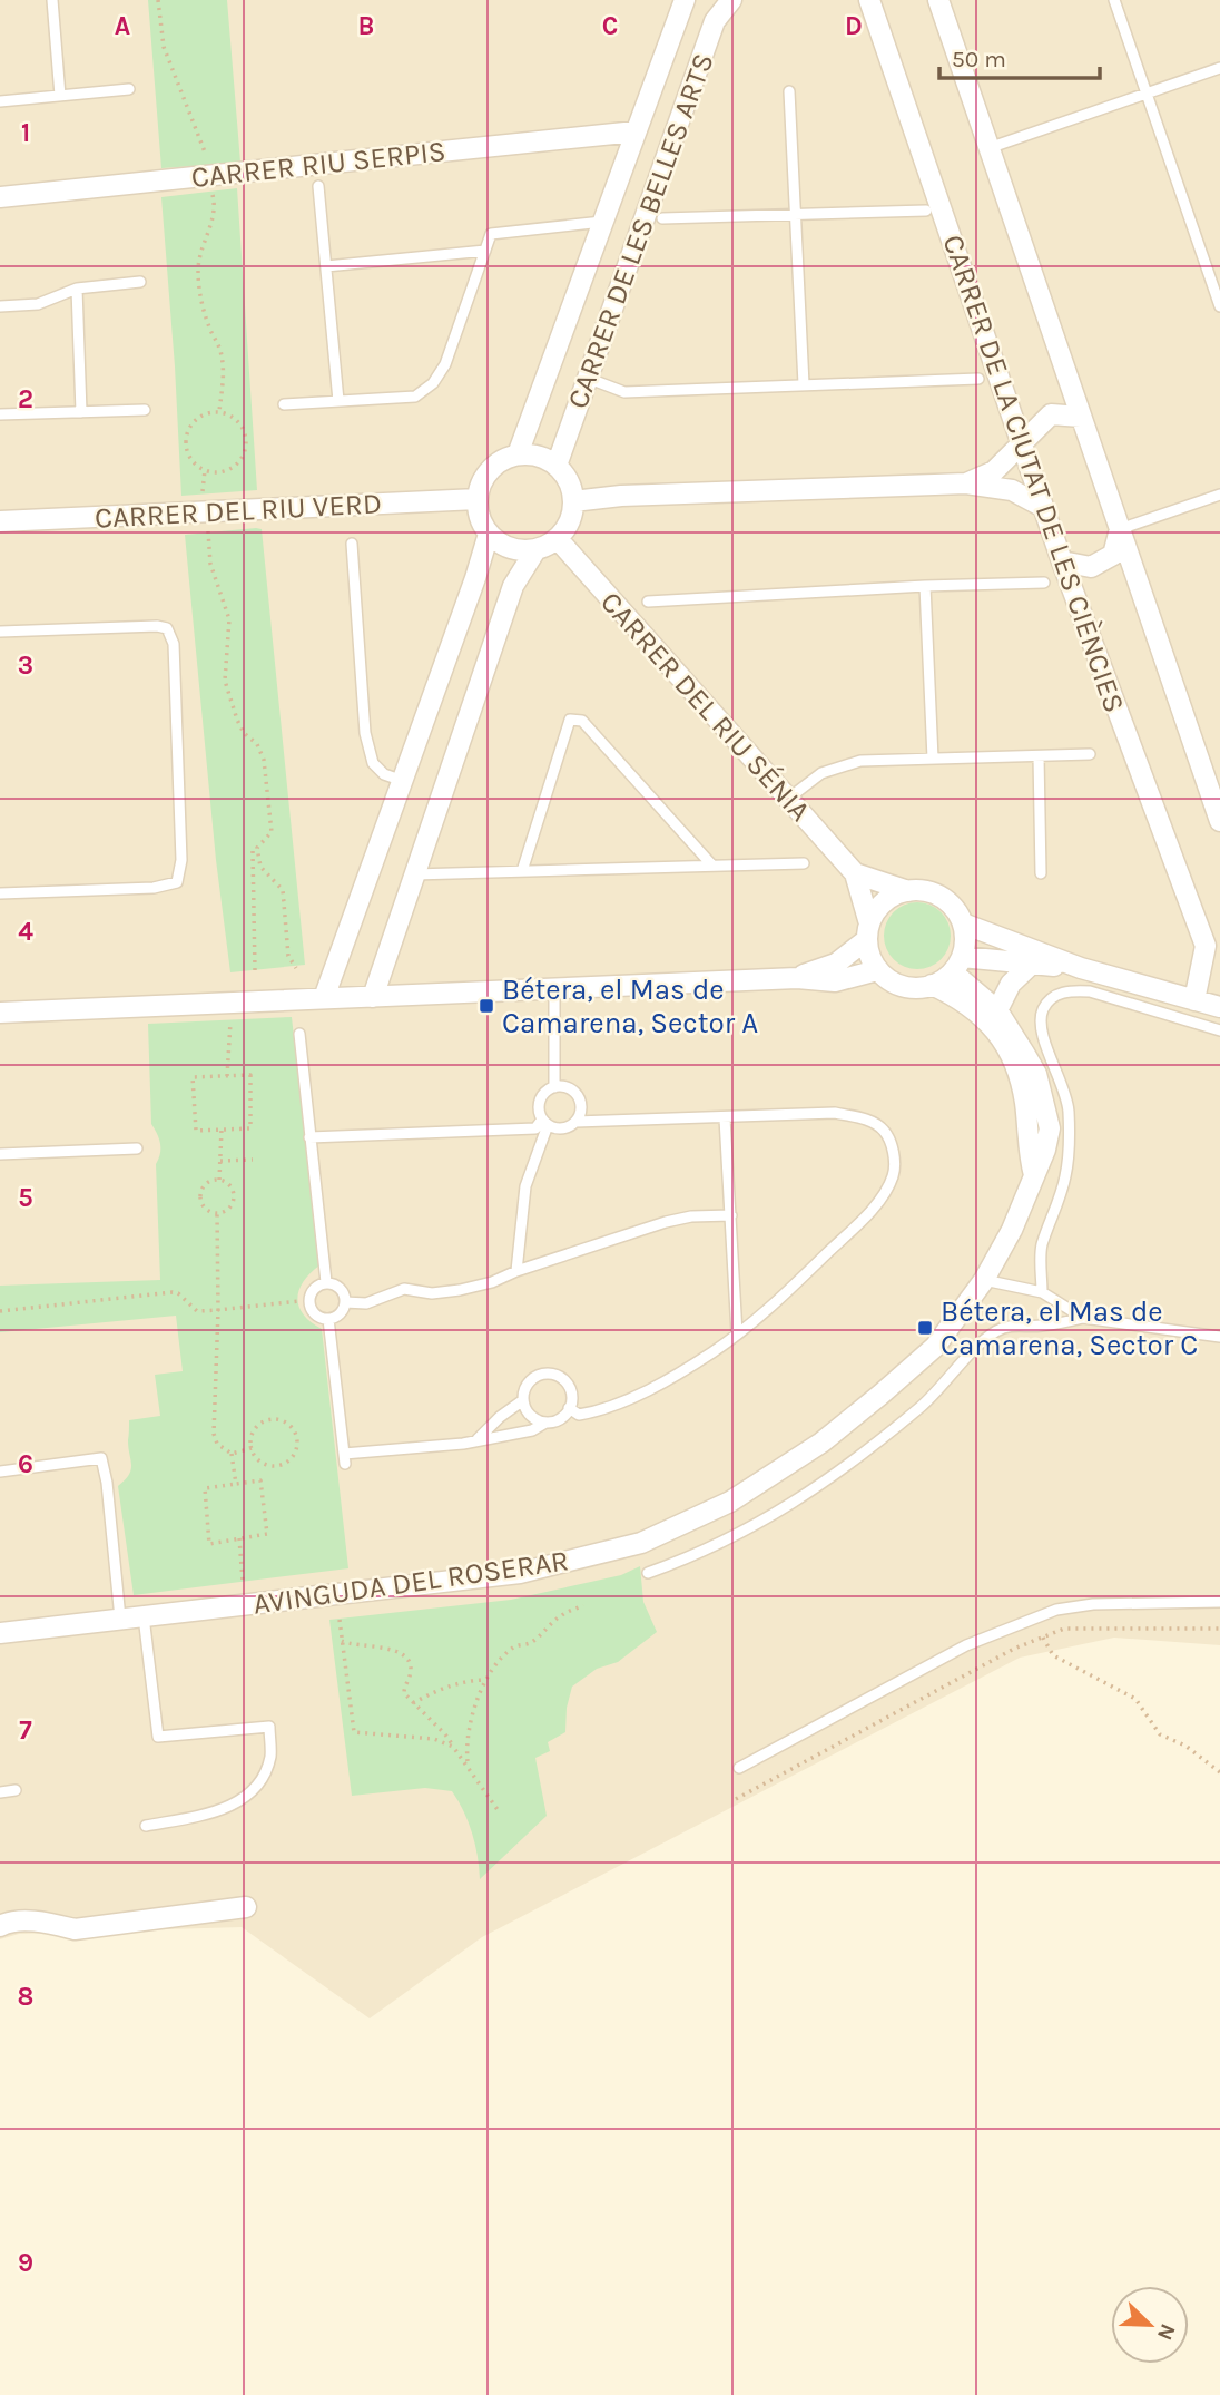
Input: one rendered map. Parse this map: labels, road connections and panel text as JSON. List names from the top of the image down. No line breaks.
{"streets":{"street":["CARRER RIU SERPIS","CARRER DE LES BELLES ARTS","CARRER DE LA CIUTAT DE LES CIÈNCIES","CARRER DEL RIU VERD","CARRER DEL RIU SÉNIA","AVINGUDA DEL ROSERAR"]},"crossings":[["CARRER RIU SERPIS","CARRER DE LES BELLES ARTS"],["CARRER DE LES BELLES ARTS","CARRER DEL RIU VERD"],["CARRER DE LES BELLES ARTS","CARRER DEL RIU SÉNIA"],["CARRER DEL RIU VERD","CARRER DEL RIU SÉNIA"],["CARRER DEL RIU SÉNIA","AVINGUDA DEL ROSERAR"]],"places":{"transit":["Bétera, el Mas de Camarena, Sector A","Bétera, el Mas de Camarena, Sector C"]},"scale_bar":"50 m","north":"bottom right","grid":{"columns":["A","B","C","D"],"rows":["1","2","3","4","5","6","7","8","9"]}}
